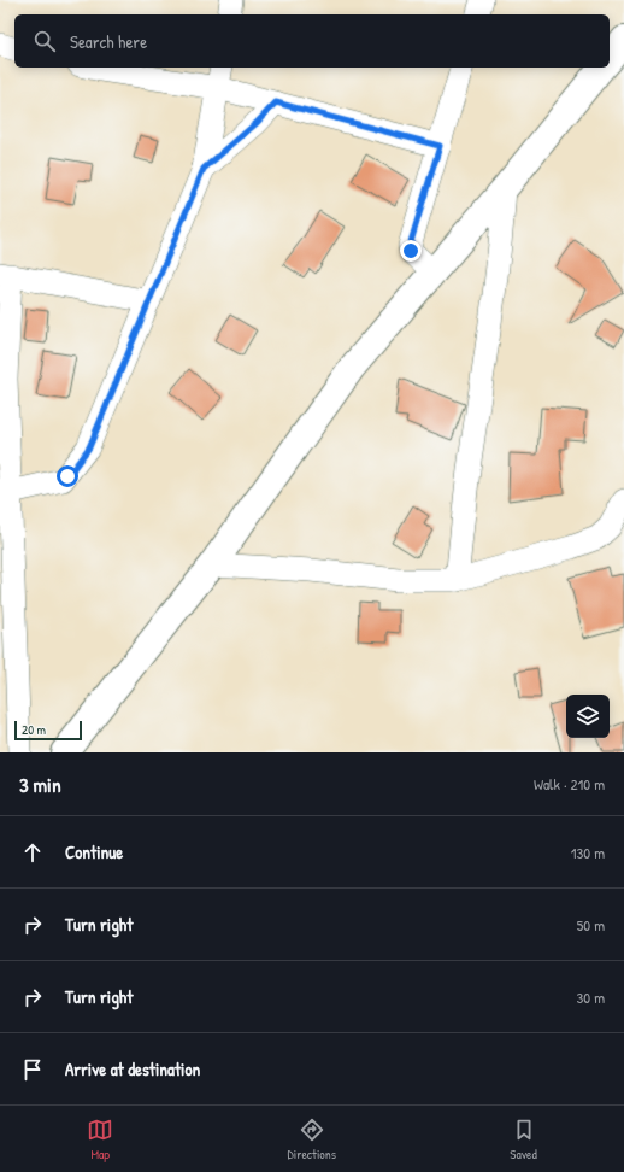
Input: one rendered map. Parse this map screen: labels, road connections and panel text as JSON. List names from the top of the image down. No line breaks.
{"scale_bar":"20 m","page":{"search":"Search here","scale":"20 m","heading":["3 min","Walk · 210 m"],"list":[["Continue","130 m"],["Turn right","50 m"],["Turn right","30 m"],"Arrive at destination"],"nav":["Map","Directions","Saved"]}}
